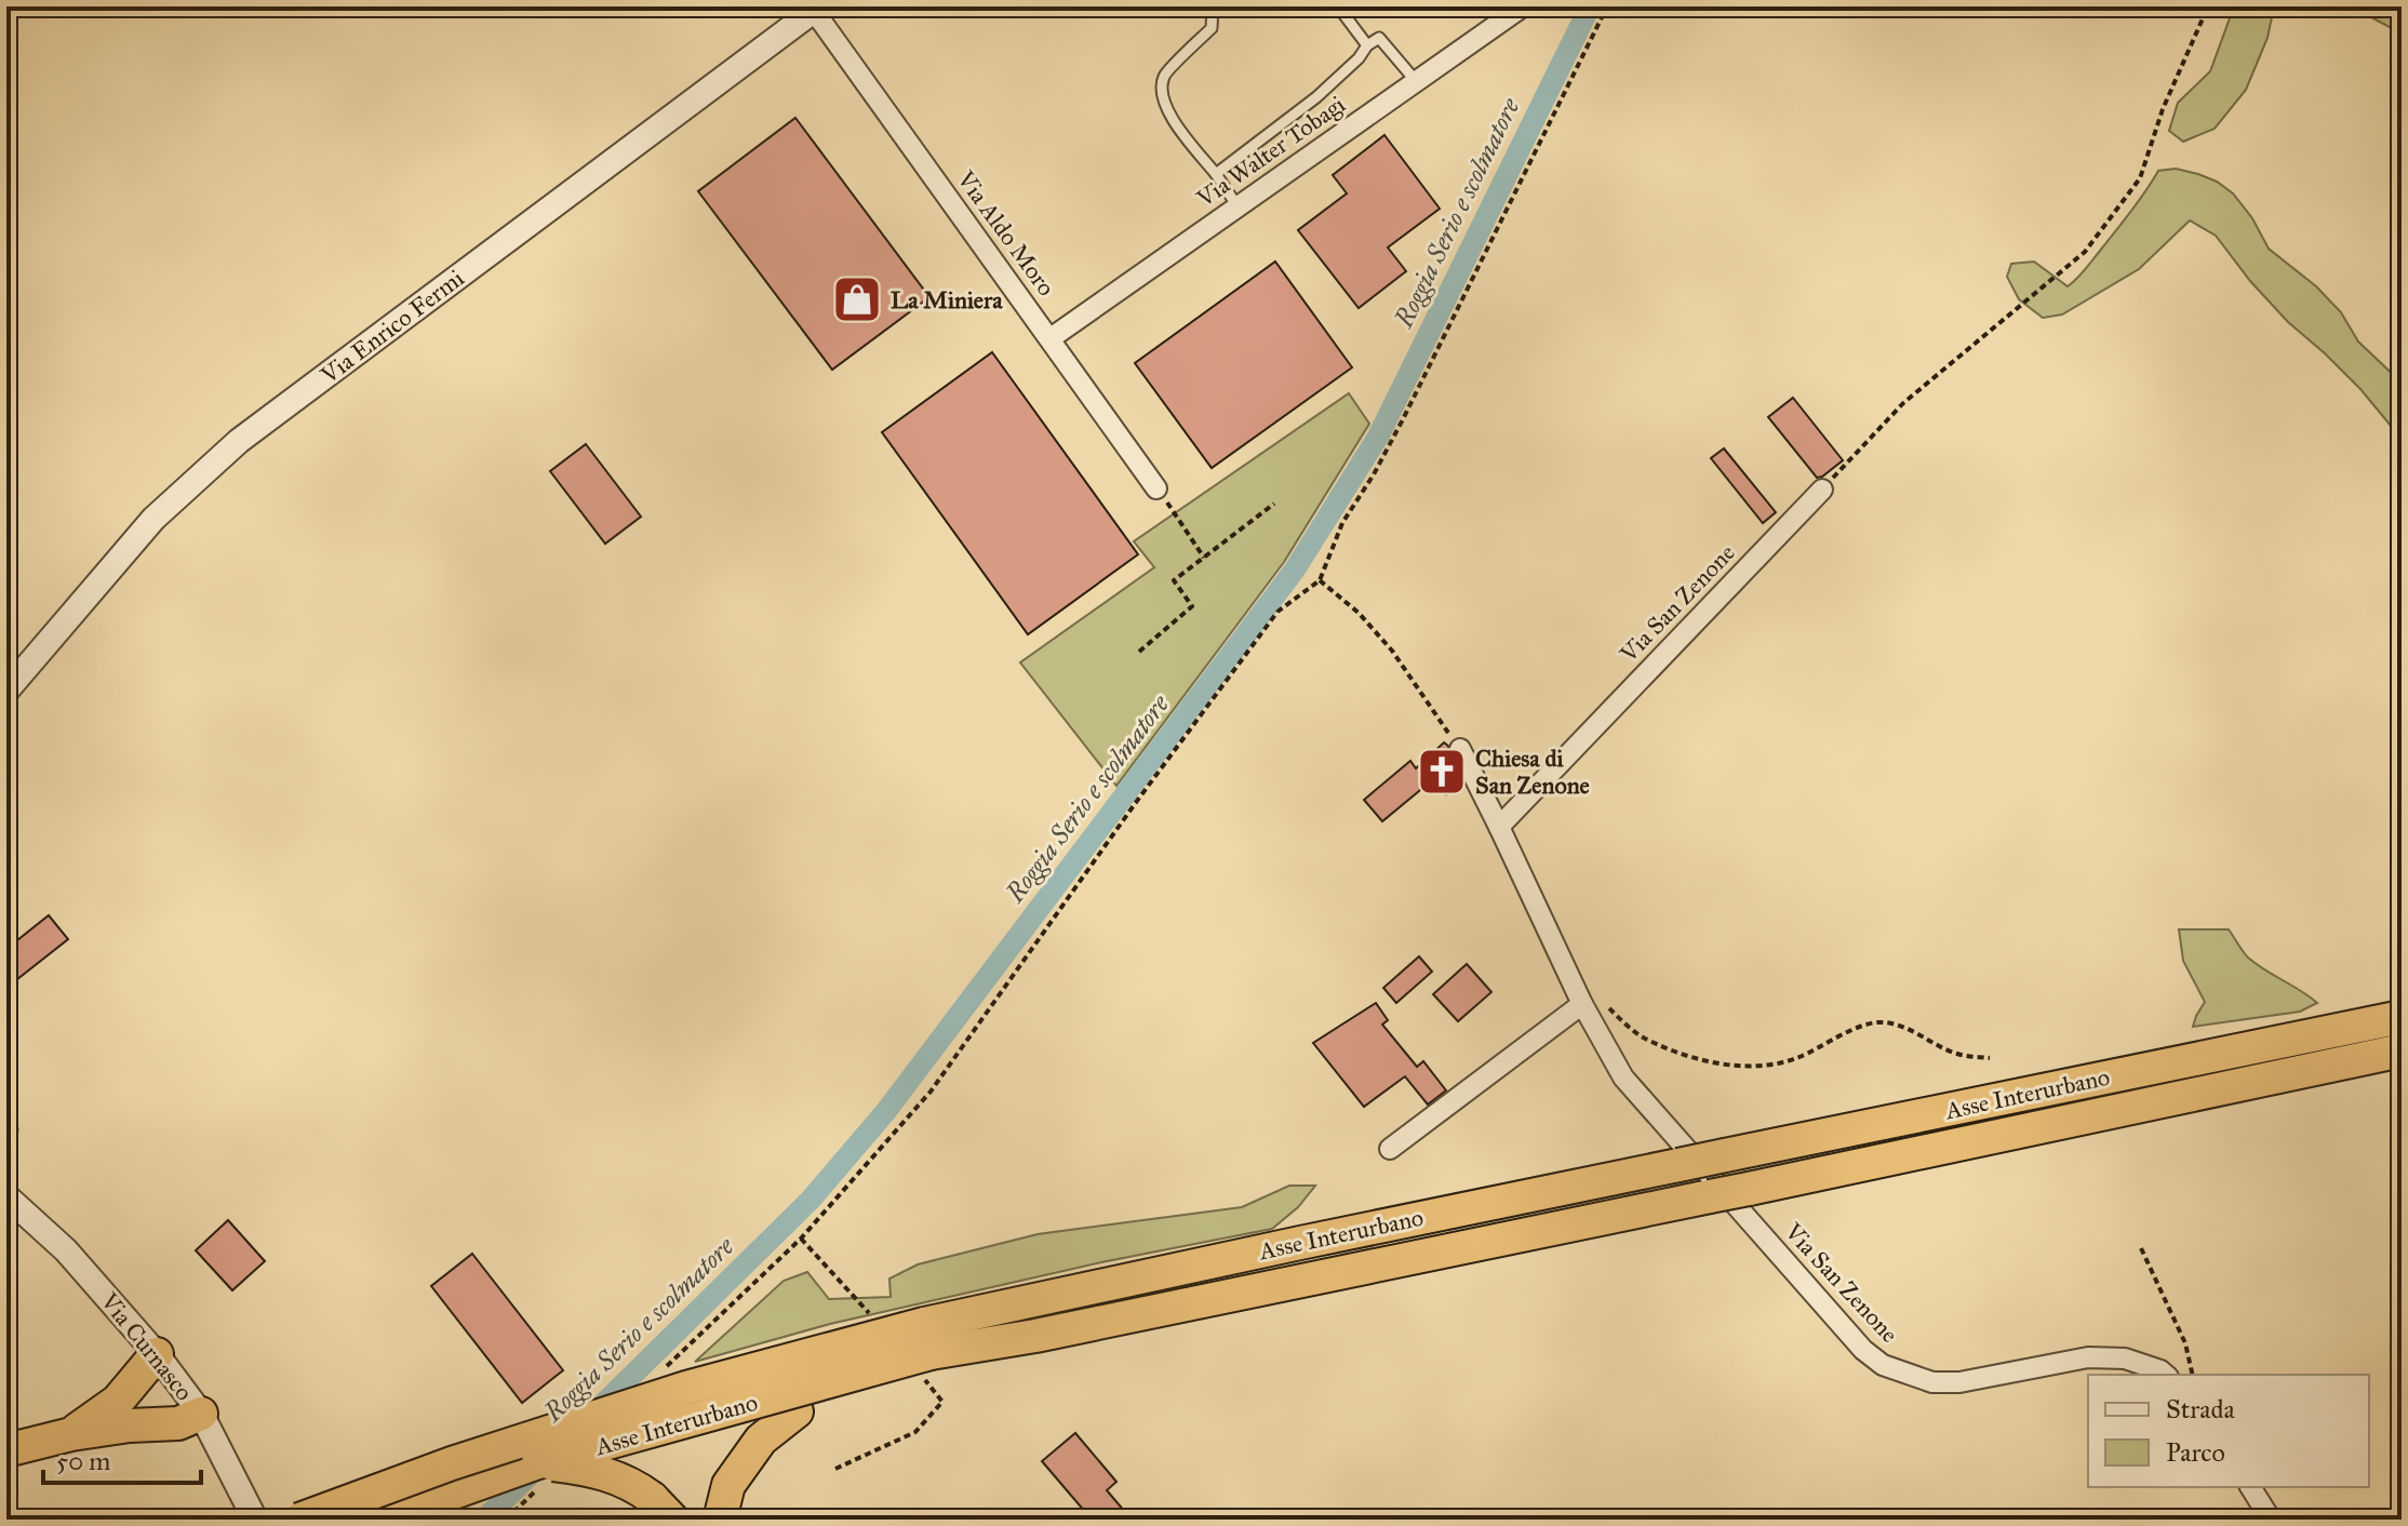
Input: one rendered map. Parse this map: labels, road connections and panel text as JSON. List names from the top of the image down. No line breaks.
{"streets":{"highway":["Asse Interurbano"],"street":["Via Walter Tobagi","Via Aldo Moro","Via Enrico Fermi","Via San Zenone","Via Curnasco"]},"crossings":[["Via Walter Tobagi","Via Aldo Moro"],["Via Aldo Moro","Via Enrico Fermi"]],"water":["Roggia Serio e scolmatore"],"places":{"shop":["La Miniera"],"church":["Chiesa di San Zenone"]},"legend":["Strada","Parco"],"scale_bar":"50 m"}
